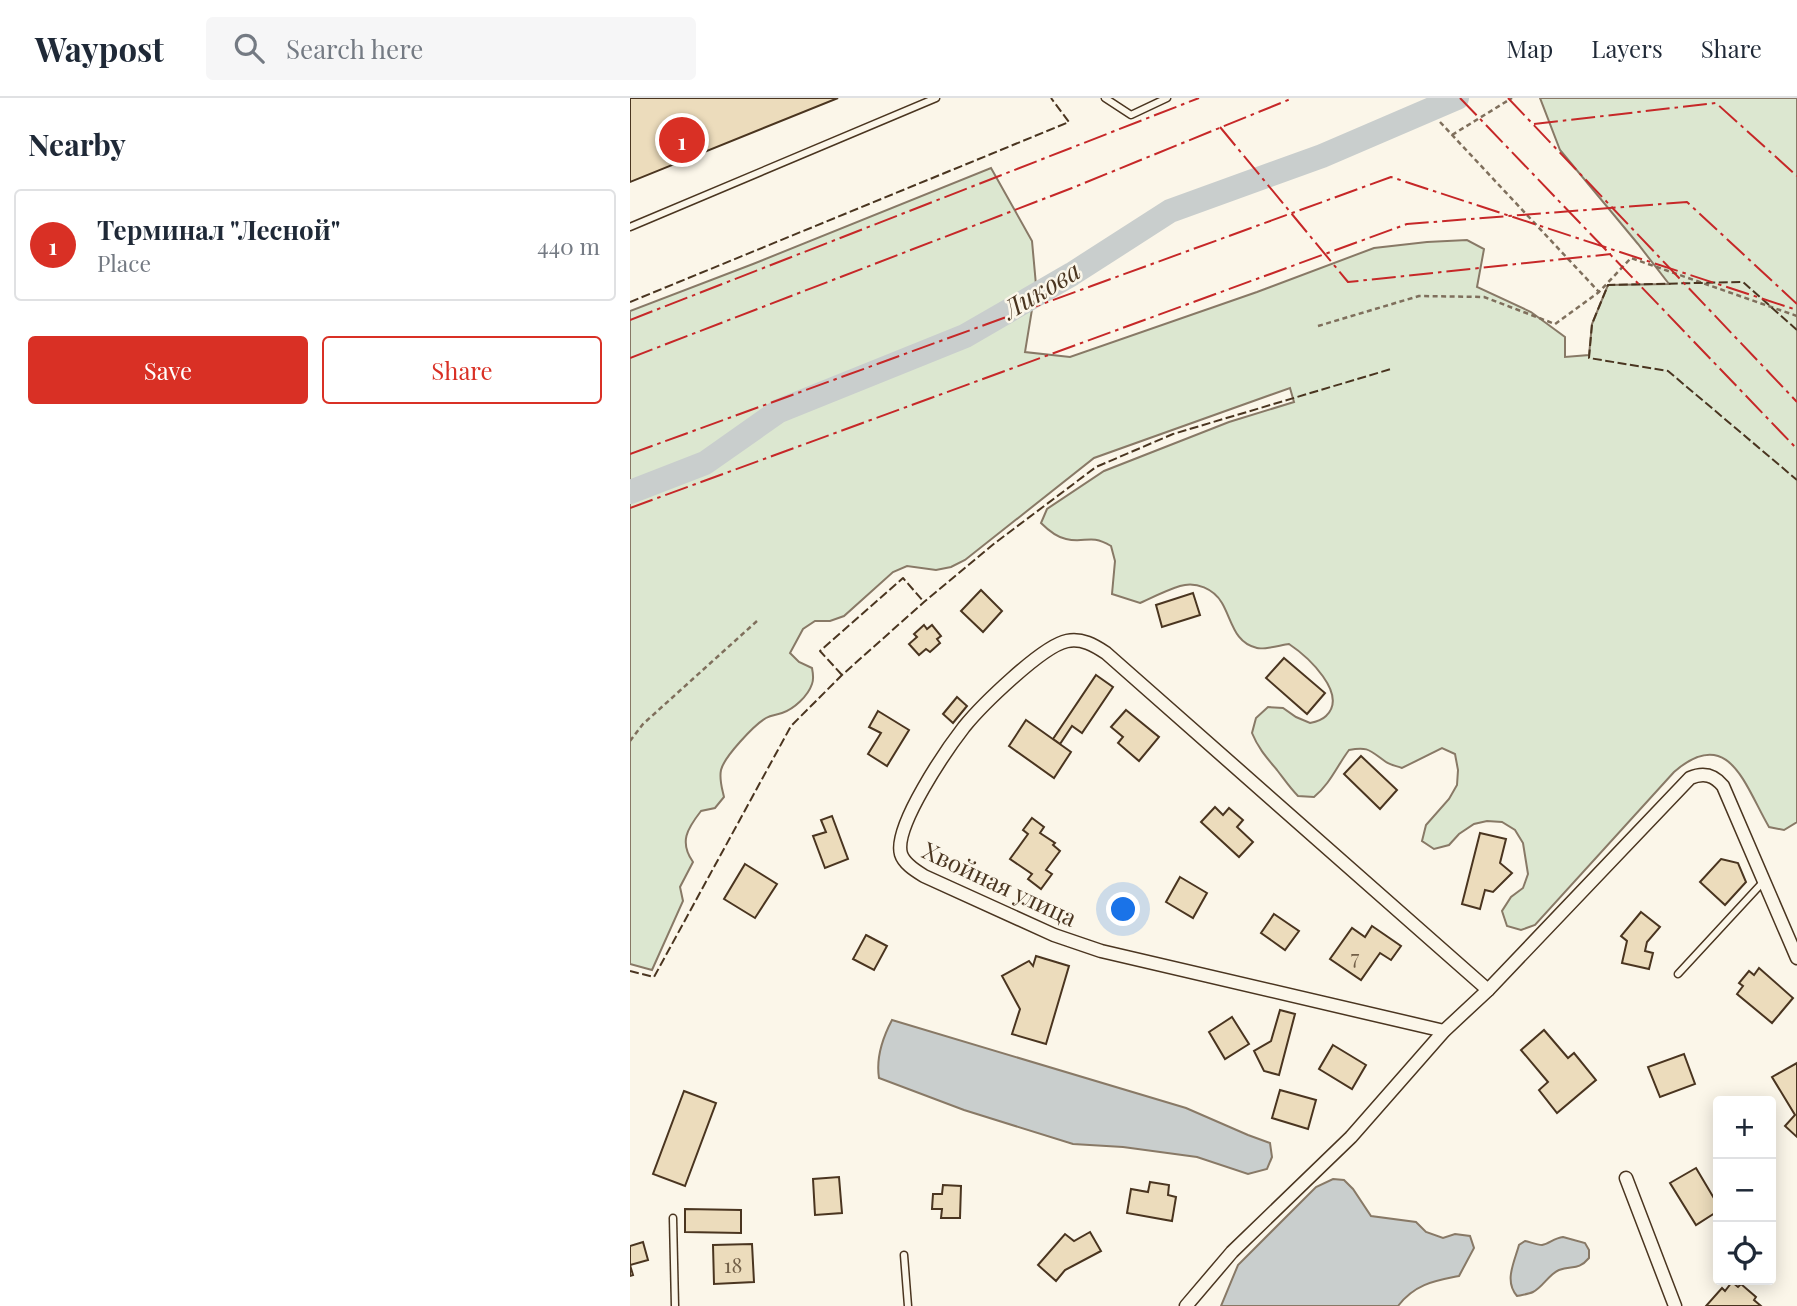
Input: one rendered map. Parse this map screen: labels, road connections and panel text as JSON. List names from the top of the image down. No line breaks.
{"streets":{"street":["Хвойная улица"]},"water":["Ликова"],"house_numbers":["7","18"],"page":{"header":"Waypost","search":"Search here","nav":["Map","Layers","Share"],"heading":"Nearby","pins":"1","list":[{"mark":"1","name":"Терминал \"Лесной\"","note":"Place","value":"440 m"}],"buttons":["Save","Share"],"map_buttons":["+","−"]}}
